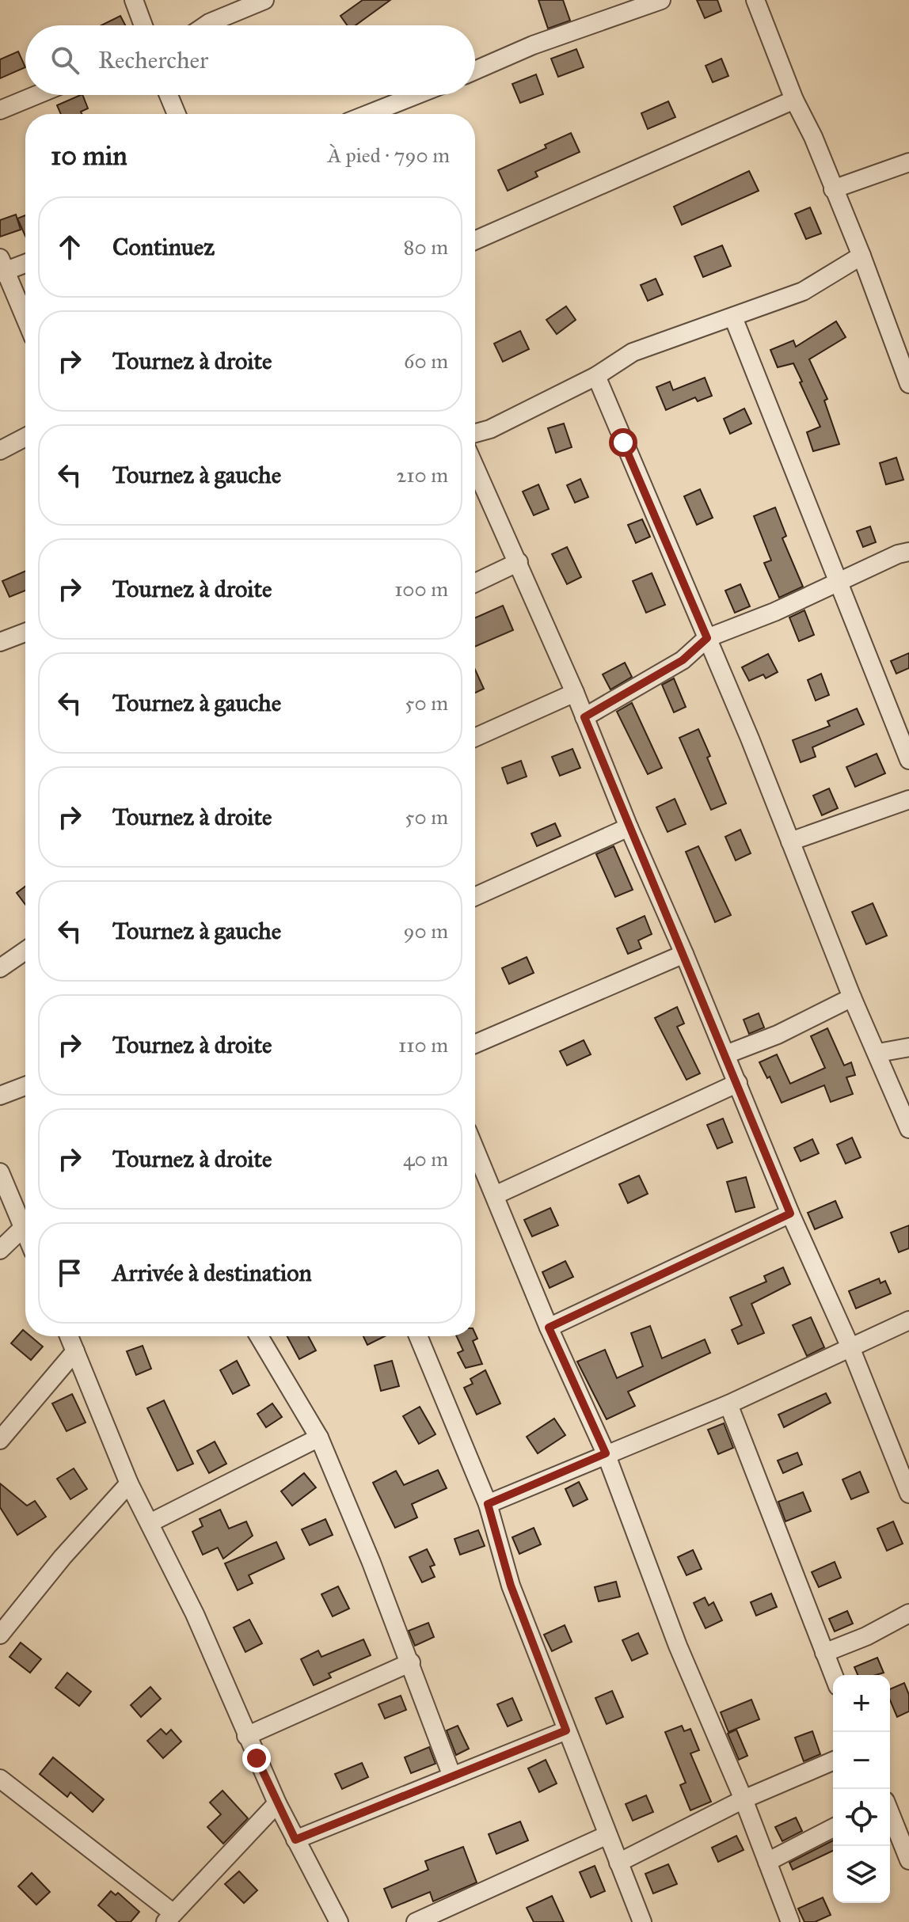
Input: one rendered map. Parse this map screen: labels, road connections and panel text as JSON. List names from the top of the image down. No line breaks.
{"page":{"search":"Rechercher","heading":["10 min","À pied · 790 m"],"list":[["Continuez","80 m"],["Tournez à droite","60 m"],["Tournez à gauche","210 m"],["Tournez à droite","100 m"],["Tournez à gauche","50 m"],["Tournez à droite","50 m"],["Tournez à gauche","90 m"],["Tournez à droite","110 m"],["Tournez à droite","40 m"],"Arrivée à destination"],"map_buttons":["+","−"]}}
